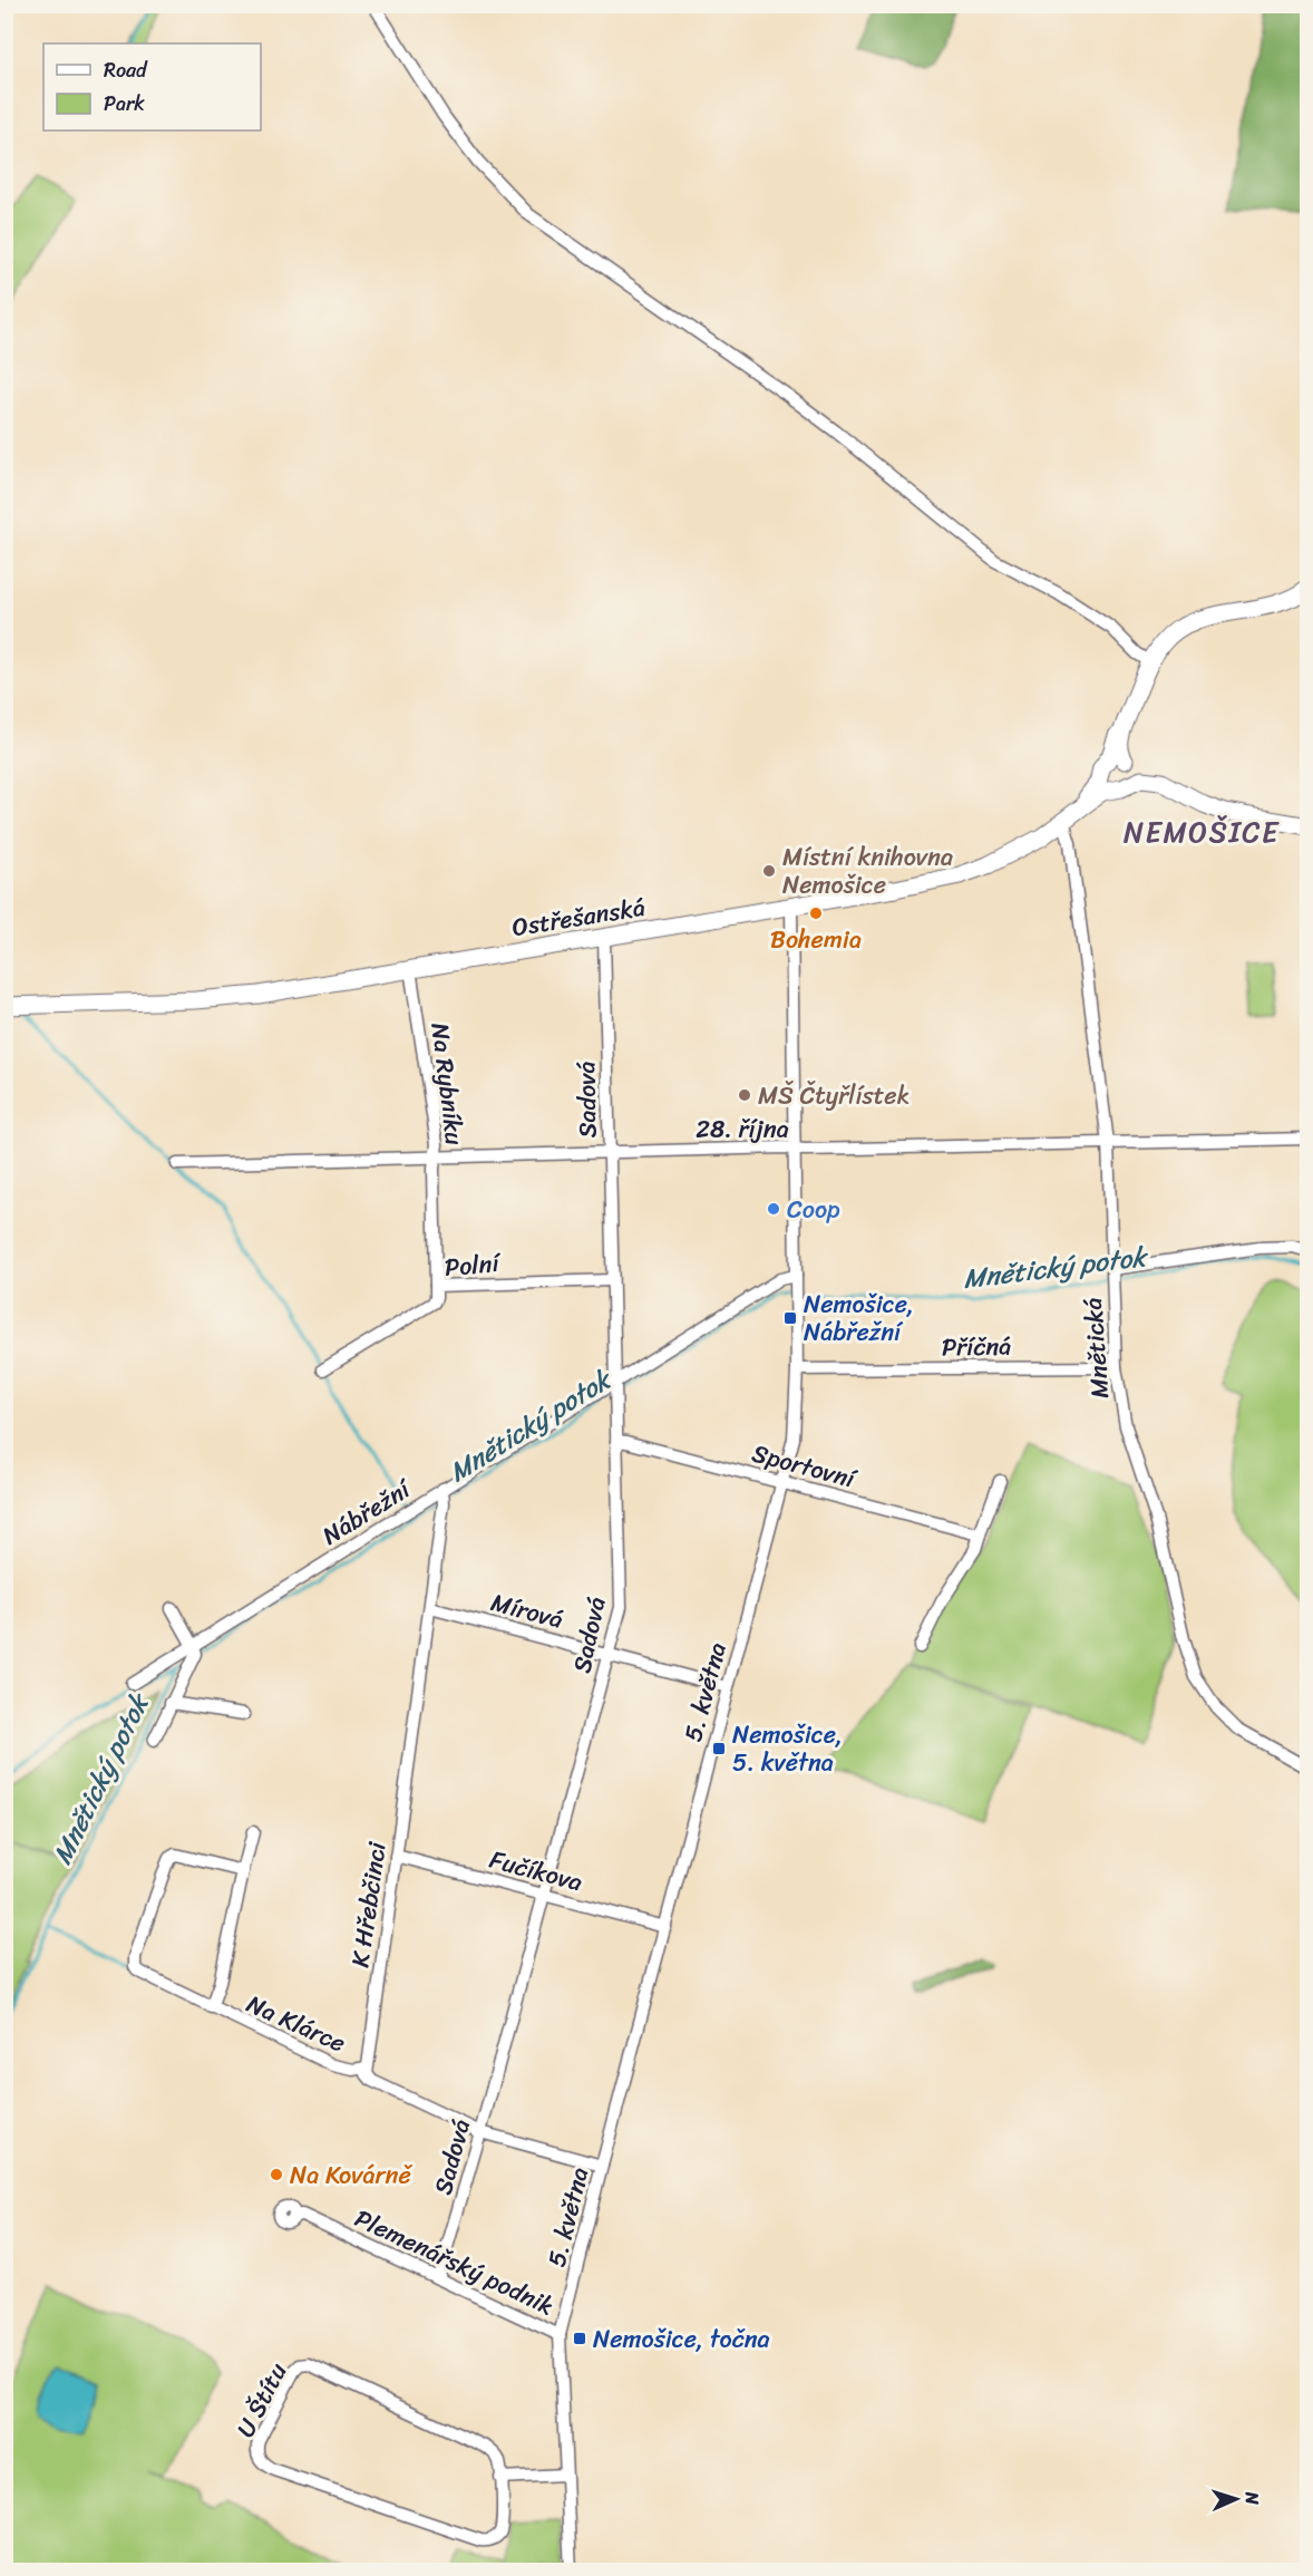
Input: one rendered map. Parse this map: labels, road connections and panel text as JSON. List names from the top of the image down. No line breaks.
{"streets":{"street":["Ostřešanská","Na Rybníku","Sadová","28. října","Polní","Příčná","Mnětická","Sportovní","Nábřežní","Mírová","5. května","Fučíkova","K Hřebčinci","Na Klárce","Plemenářský podnik","U Štítu"]},"crossings":[["Ostřešanská","Na Rybníku"],["Ostřešanská","Sadová"],["Ostřešanská","Mnětická"],["Ostřešanská","5. května"],["Na Rybníku","28. října"],["Na Rybníku","Polní"],["Sadová","28. října"],["Sadová","Polní"],["Sadová","Sportovní"],["Sadová","Nábřežní"],["Sadová","Mírová"],["Sadová","Fučíkova"],["Sadová","Plemenářský podnik"],["28. října","Mnětická"],["28. října","5. května"],["Příčná","Mnětická"],["Příčná","5. května"],["Sportovní","5. května"],["Nábřežní","5. května"],["Nábřežní","K Hřebčinci"],["Mírová","5. května"],["Mírová","K Hřebčinci"],["5. května","Fučíkova"],["5. května","Plemenářský podnik"],["Fučíkova","K Hřebčinci"],["K Hřebčinci","Na Klárce"]],"districts":["NEMOŠICE"],"water":["Mnětický potok"],"places":{"other":["Místní knihovna Nemošice","Bohemia","MŠ Čtyřlístek","Coop","Na Kovárně"],"transit":["Nemošice, Nábřežní","Nemošice, 5. května","Nemošice, točna"]},"legend":["Road","Park"],"north":"right"}
